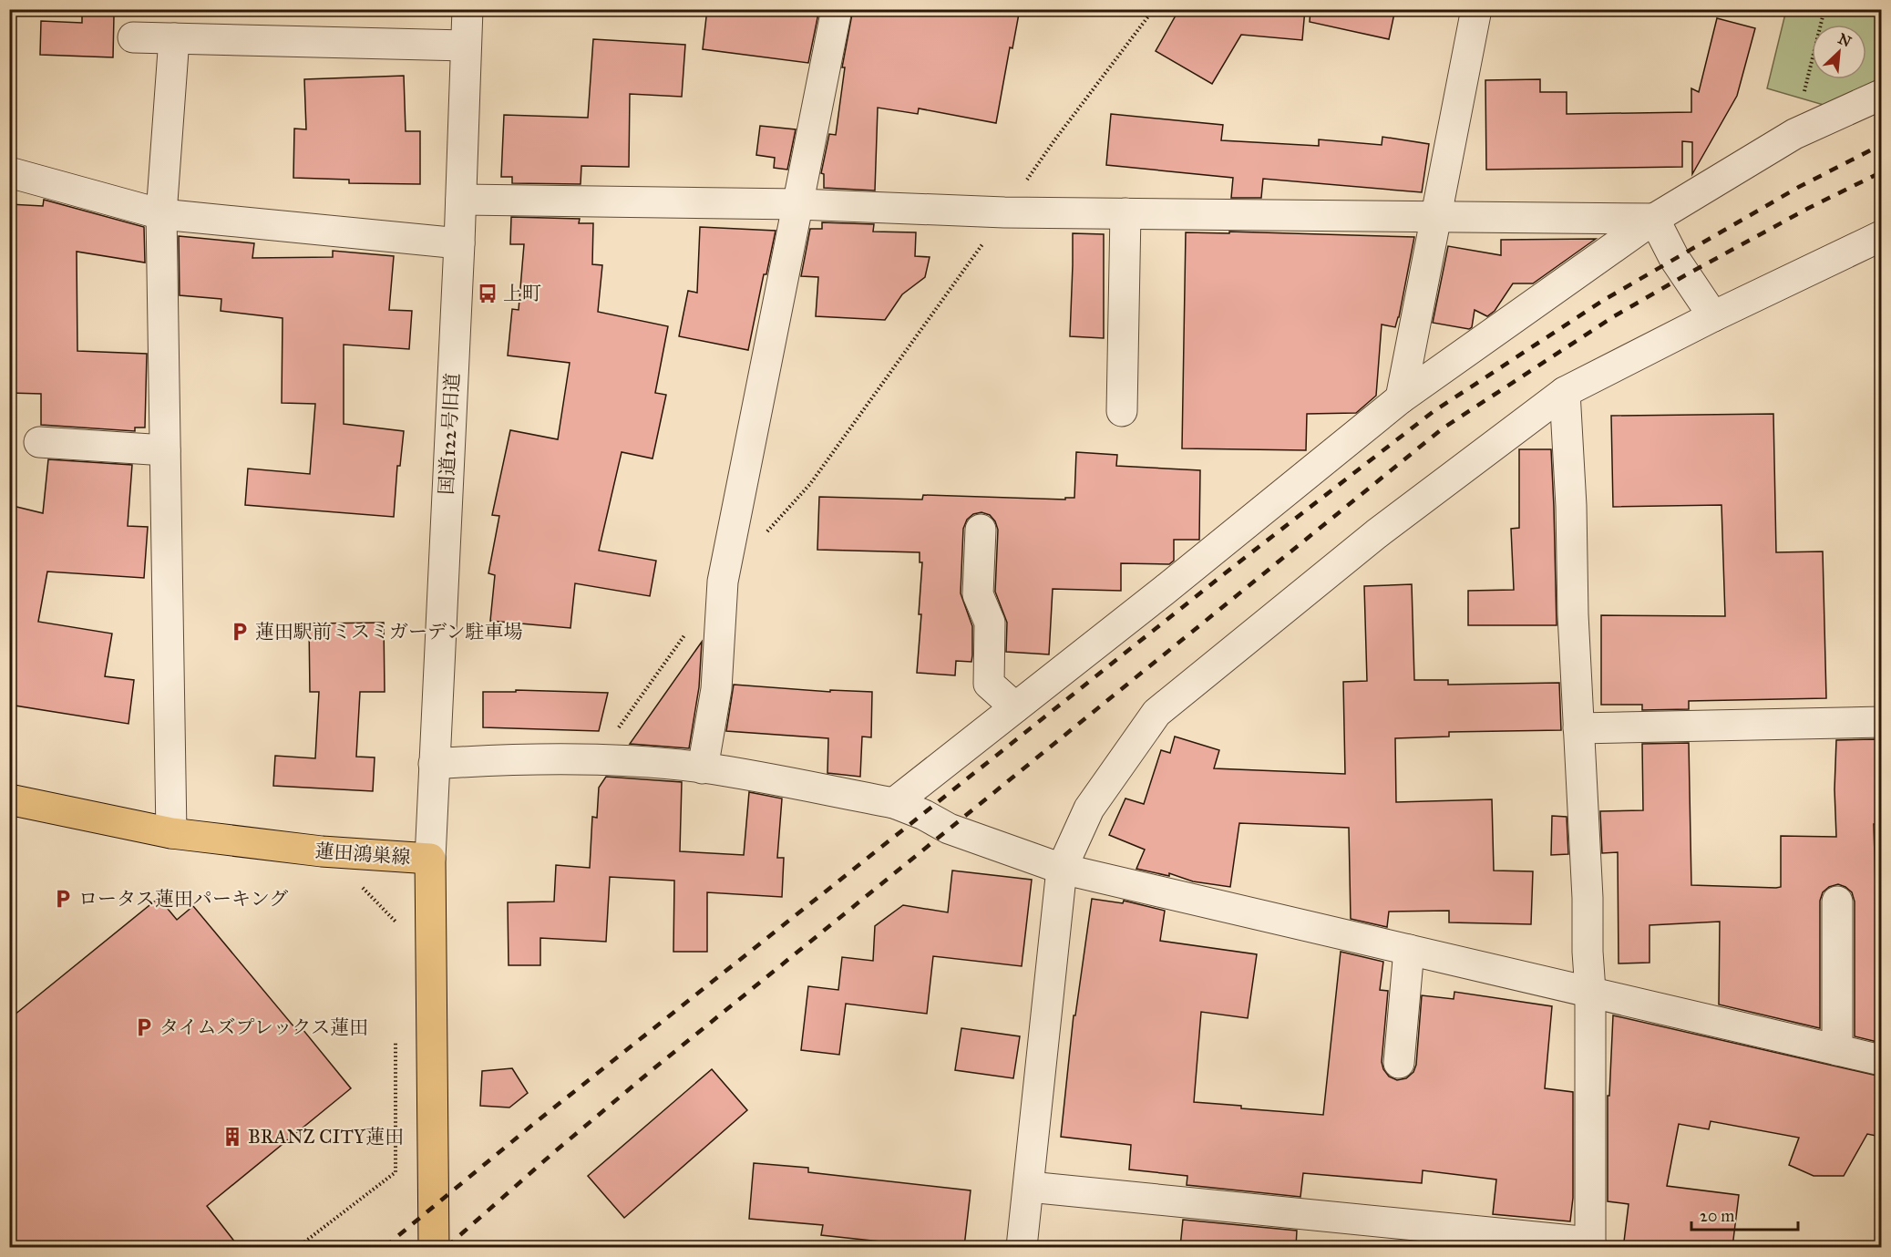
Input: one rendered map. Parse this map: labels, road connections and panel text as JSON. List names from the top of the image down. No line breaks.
{"streets":{"main road":["蓮田鴻巣線"],"street":["国道122号旧道"]},"crossings":[["国道122号旧道","蓮田鴻巣線"]],"places":{"bus stop":["上町"],"parking":["蓮田駅前ミスミガーデン駐車場","ロータス蓮田パーキング","タイムズプレックス蓮田"],"building":["BRANZ CITY蓮田"]},"scale_bar":"20 m","north":"top right"}
